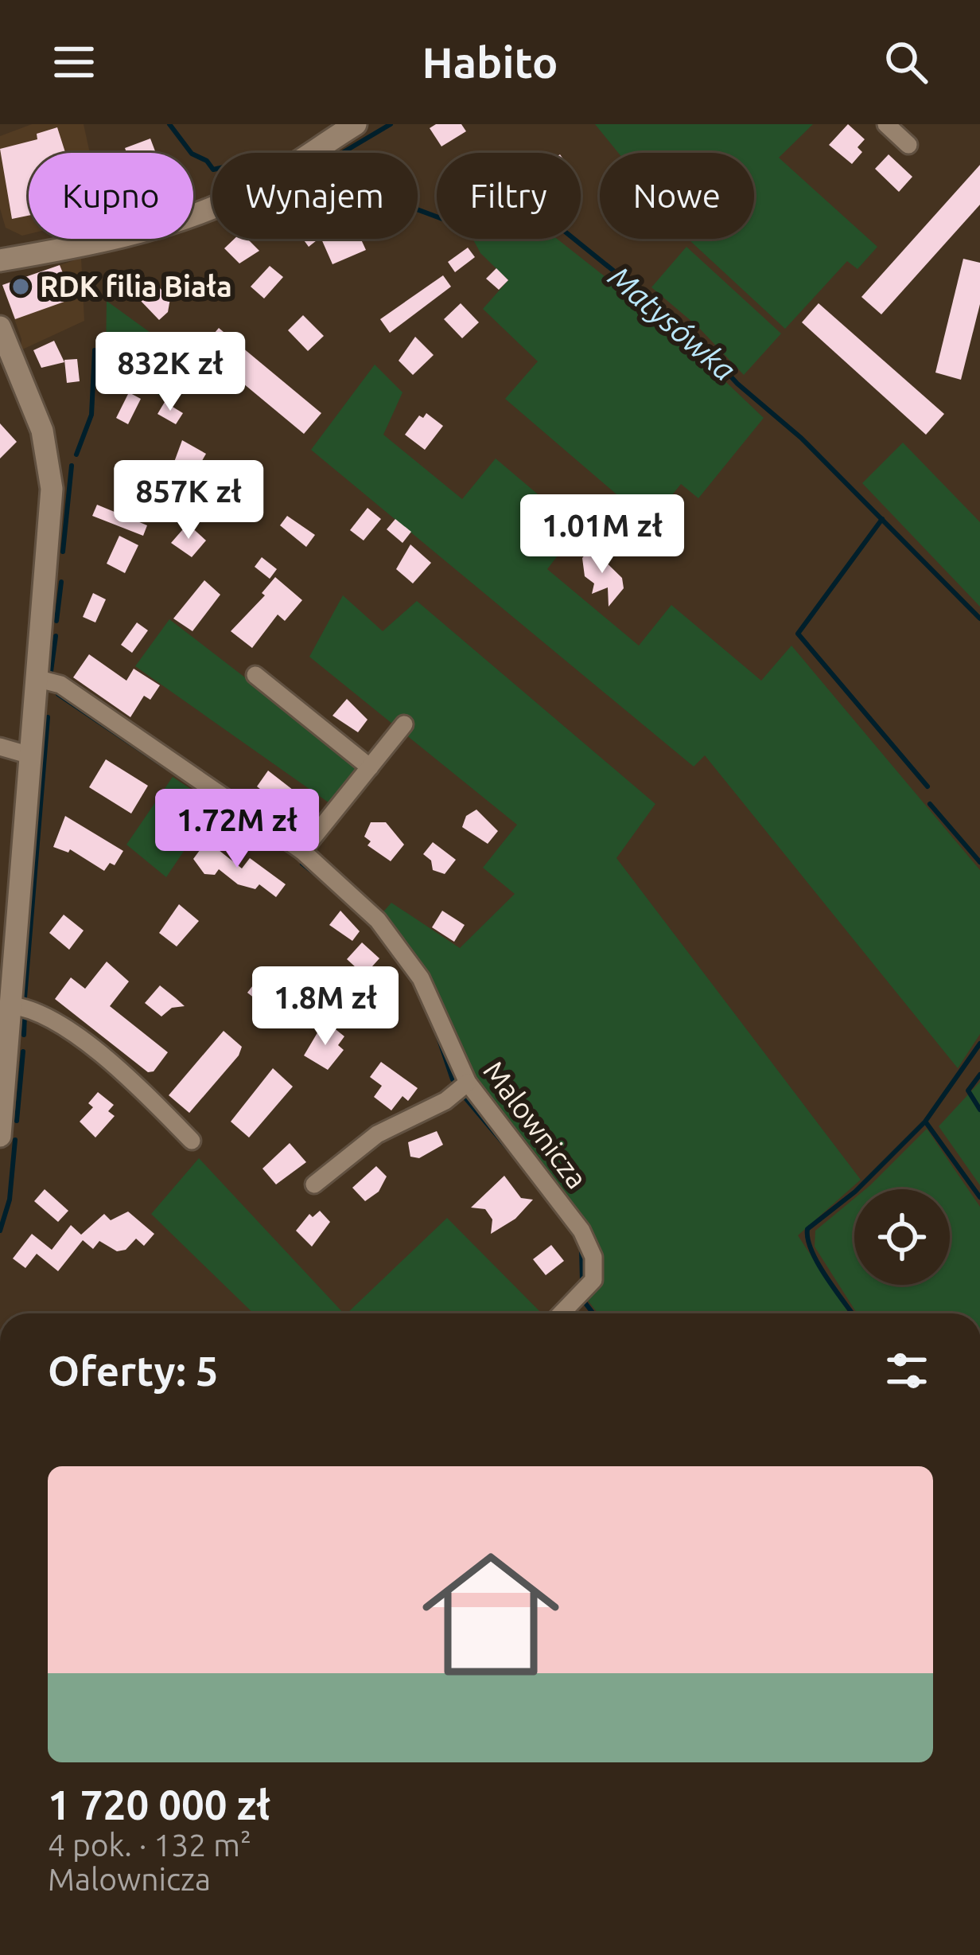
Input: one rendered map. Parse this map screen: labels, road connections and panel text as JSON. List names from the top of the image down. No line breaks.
{"streets":{"street":["Malownicza"]},"water":["Matysówka"],"places":["RDK filia Biała"],"page":{"header":"Habito","chip":["Kupno","Wynajem","Filtry","Nowe"],"price":["832K zł","857K zł","1.01M zł","1.72M zł","1.8M zł"],"heading":"Oferty: 5","list":[{"name":"1 720 000 zł","note":"4 pok. · 132 m² · Malownicza"}]}}
